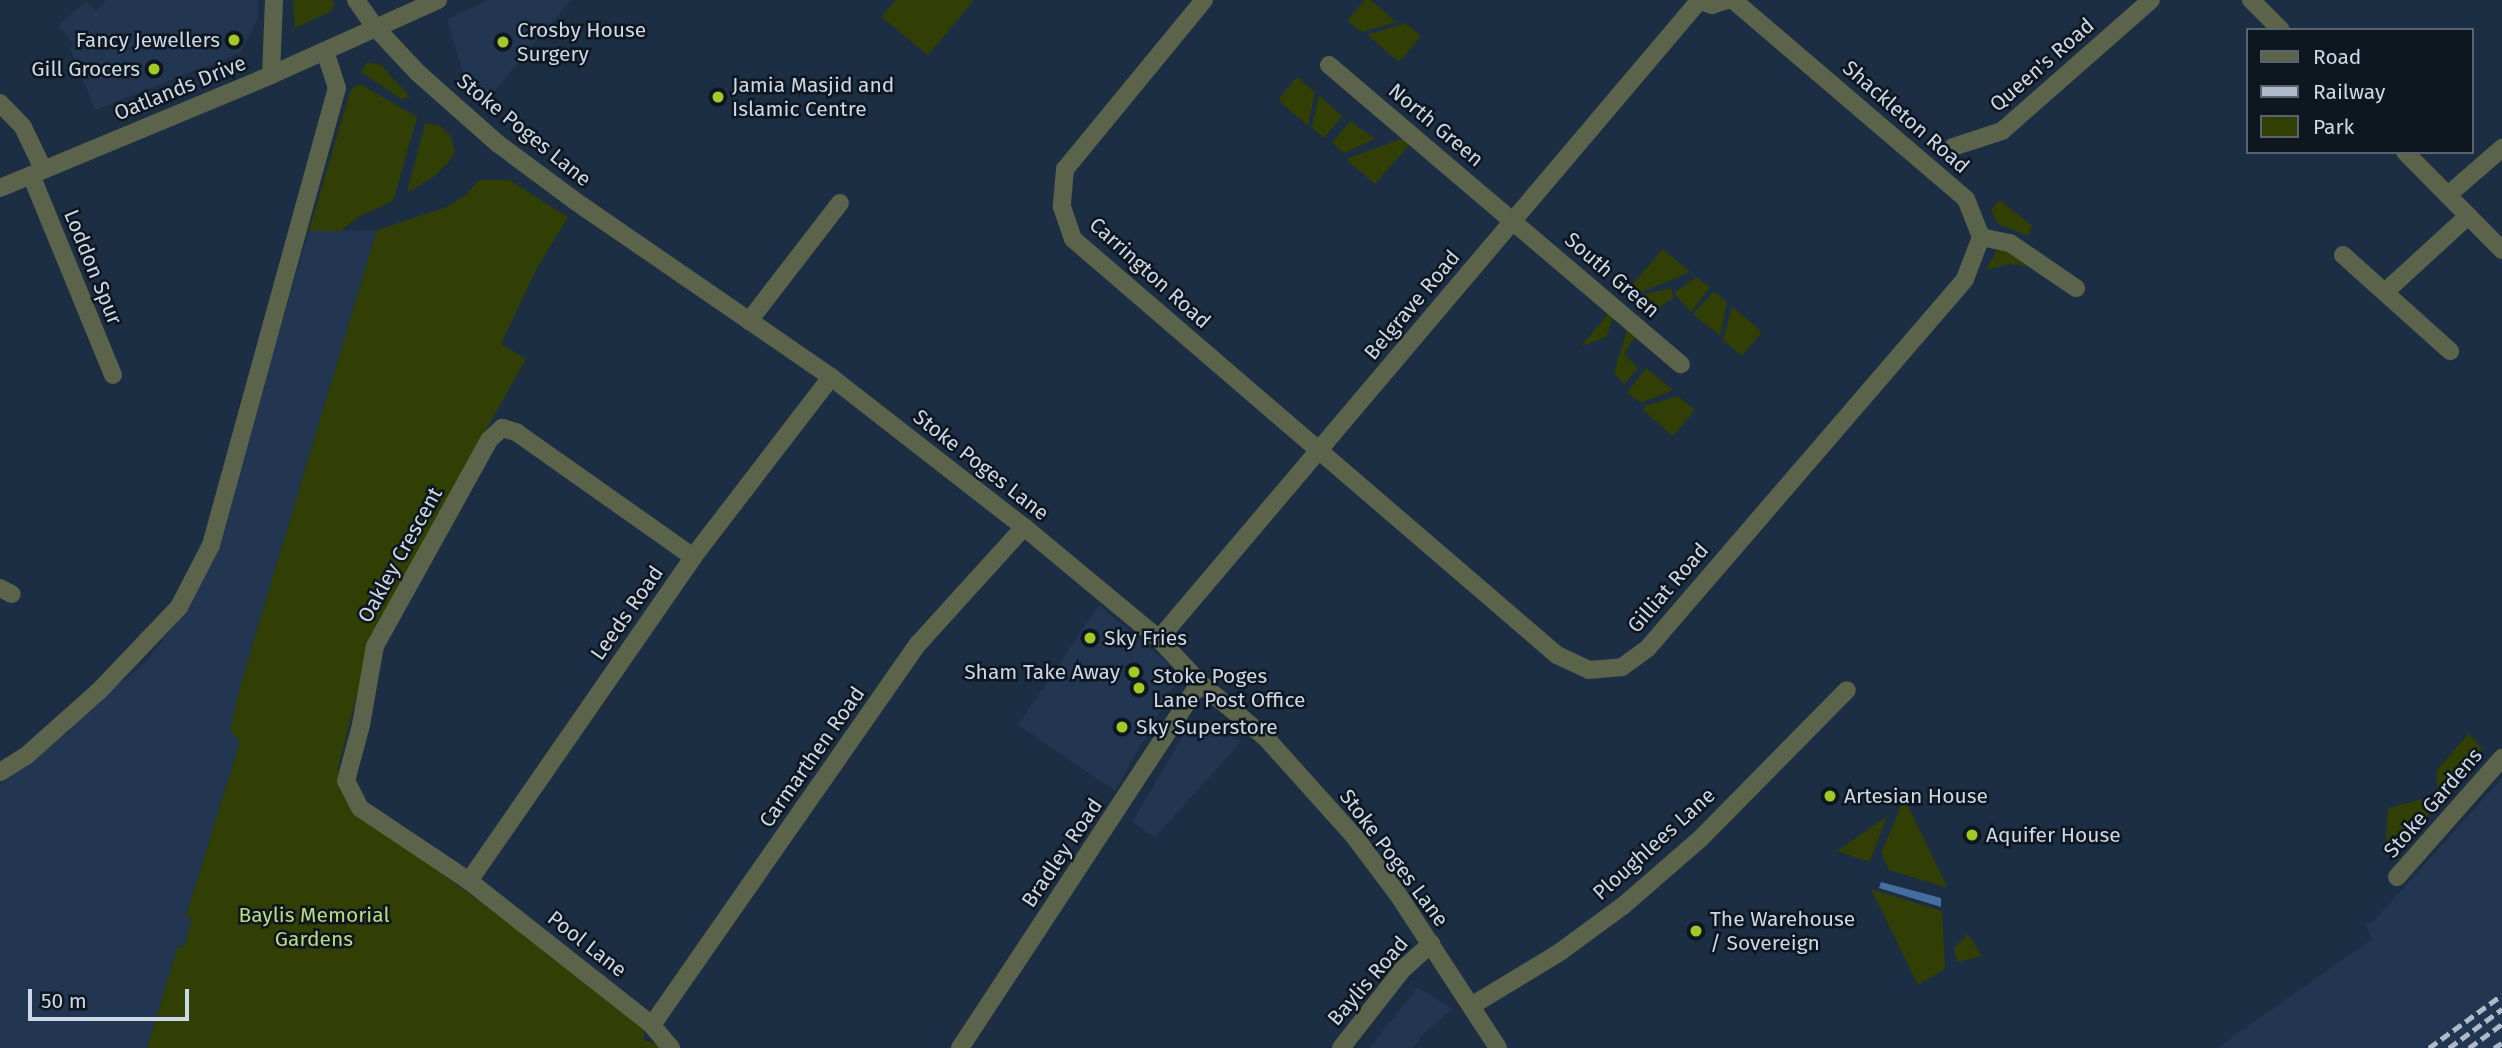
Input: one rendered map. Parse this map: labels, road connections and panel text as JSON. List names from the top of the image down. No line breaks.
{"streets":{"street":["Queen's Road","Oatlands Drive","Shackleton Road","North Green","Stoke Poges Lane","Loddon Spur","Carrington Road","South Green","Belgrave Road","Oakley Crescent","Gilliat Road","Leeds Road","Carmarthen Road","Stoke Gardens","Ploughlees Lane","Bradley Road","Pool Lane","Baylis Road"]},"crossings":[["Oatlands Drive","Stoke Poges Lane"],["Oatlands Drive","Loddon Spur"],["Shackleton Road","Gilliat Road"],["North Green","South Green"],["North Green","Belgrave Road"],["Stoke Poges Lane","Belgrave Road"],["Stoke Poges Lane","Leeds Road"],["Stoke Poges Lane","Carmarthen Road"],["Stoke Poges Lane","Ploughlees Lane"],["Stoke Poges Lane","Bradley Road"],["Stoke Poges Lane","Baylis Road"],["Carrington Road","Belgrave Road"],["Carrington Road","Gilliat Road"],["South Green","Belgrave Road"],["Belgrave Road","Gilliat Road"],["Oakley Crescent","Leeds Road"],["Oakley Crescent","Pool Lane"],["Leeds Road","Pool Lane"],["Carmarthen Road","Pool Lane"]],"parks":["Baylis Memorial Gardens"],"places":["Fancy Jewellers","Crosby House Surgery","Gill Grocers","Jamia Masjid and Islamic Centre","Sky Fries","Sham Take Away","Stoke Poges Lane Post Office","Sky Superstore","Artesian House","Aquifer House","The Warehouse / Sovereign"],"legend":["Road","Railway","Park"],"scale_bar":"50 m"}
